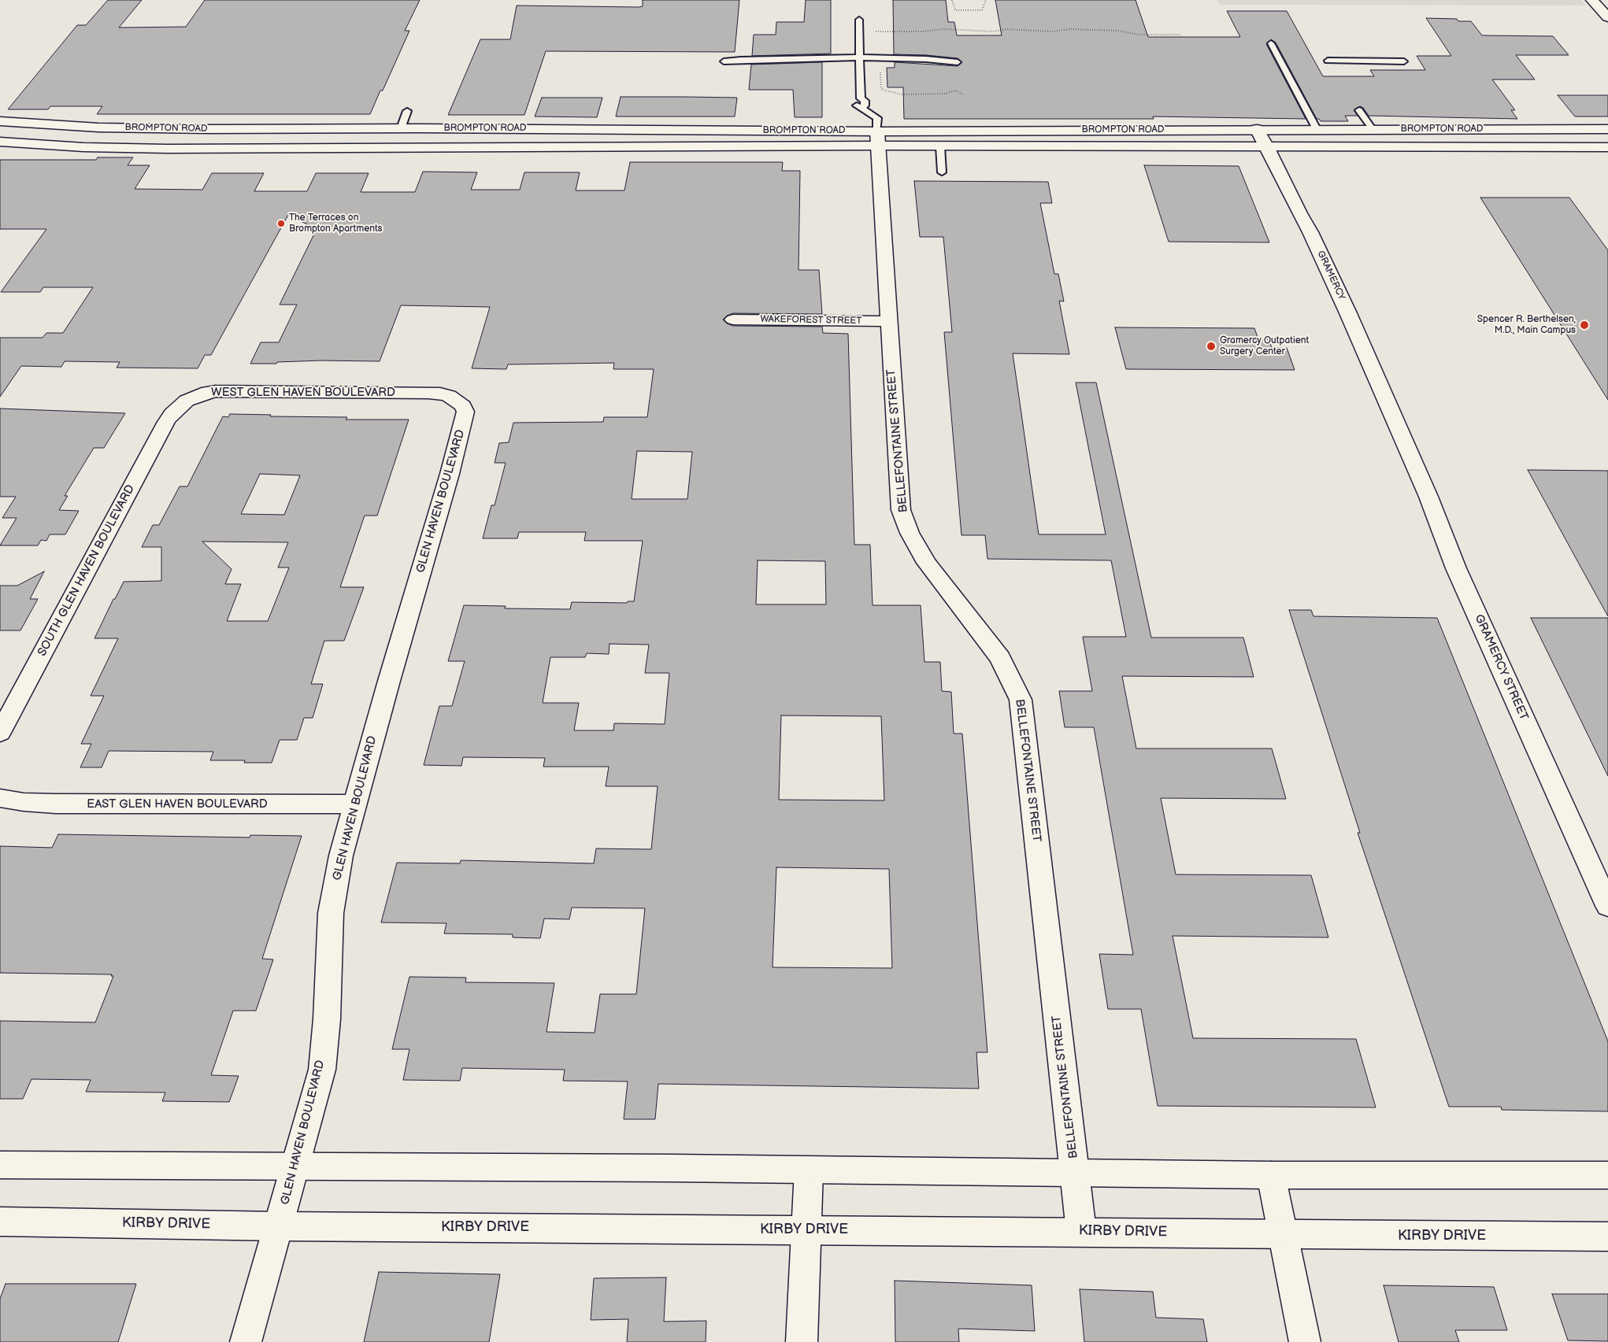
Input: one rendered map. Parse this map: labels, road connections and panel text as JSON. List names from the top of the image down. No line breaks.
{"streets":{"street":["BROMPTON ROAD","GRAMERCY","WAKEFOREST STREET","WEST GLEN HAVEN BOULEVARD","BELLEFONTAINE STREET","GLEN HAVEN BOULEVARD","SOUTH GLEN HAVEN BOULEVARD","GRAMERCY STREET","EAST GLEN HAVEN BOULEVARD","KIRBY DRIVE"]},"crossings":[["BROMPTON ROAD","GRAMERCY"],["BROMPTON ROAD","BELLEFONTAINE STREET"],["GRAMERCY","GRAMERCY STREET"],["WAKEFOREST STREET","BELLEFONTAINE STREET"],["WEST GLEN HAVEN BOULEVARD","GLEN HAVEN BOULEVARD"],["WEST GLEN HAVEN BOULEVARD","SOUTH GLEN HAVEN BOULEVARD"],["BELLEFONTAINE STREET","KIRBY DRIVE"],["GLEN HAVEN BOULEVARD","EAST GLEN HAVEN BOULEVARD"],["GLEN HAVEN BOULEVARD","KIRBY DRIVE"]],"places":["The Terraces on Brompton Apartments","Spencer R. Berthelsen, M.D., Main Campus","Gramercy Outpatient Surgery Center"]}
